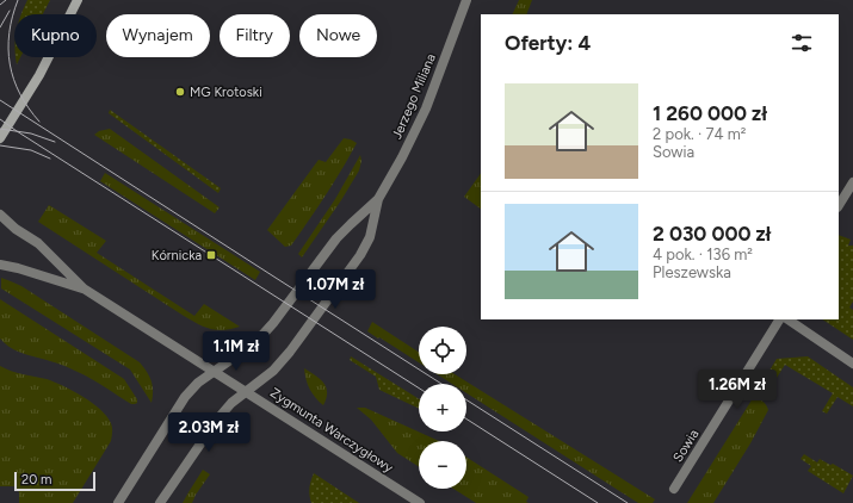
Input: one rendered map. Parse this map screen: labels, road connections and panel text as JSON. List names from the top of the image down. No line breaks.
{"streets":{"street":["Jerzego Miliana","Zygmunta Warczygłowy","Sowia"]},"crossings":[["Jerzego Miliana","Zygmunta Warczygłowy"]],"places":{"other":["MG Krotoski"],"transit":["Kórnicka"]},"scale_bar":"20 m","page":{"chip":["Kupno","Wynajem","Filtry","Nowe"],"heading":"Oferty: 4","list":[{"name":"1 260 000 zł","note":"2 pok. · 74 m² · Sowia"},{"name":"2 030 000 zł","note":"4 pok. · 136 m² · Pleszewska"}],"price":["1.07M zł","1.1M zł","1.26M zł","2.03M zł"],"map_buttons":["+","−"],"scale":"20 m"}}
